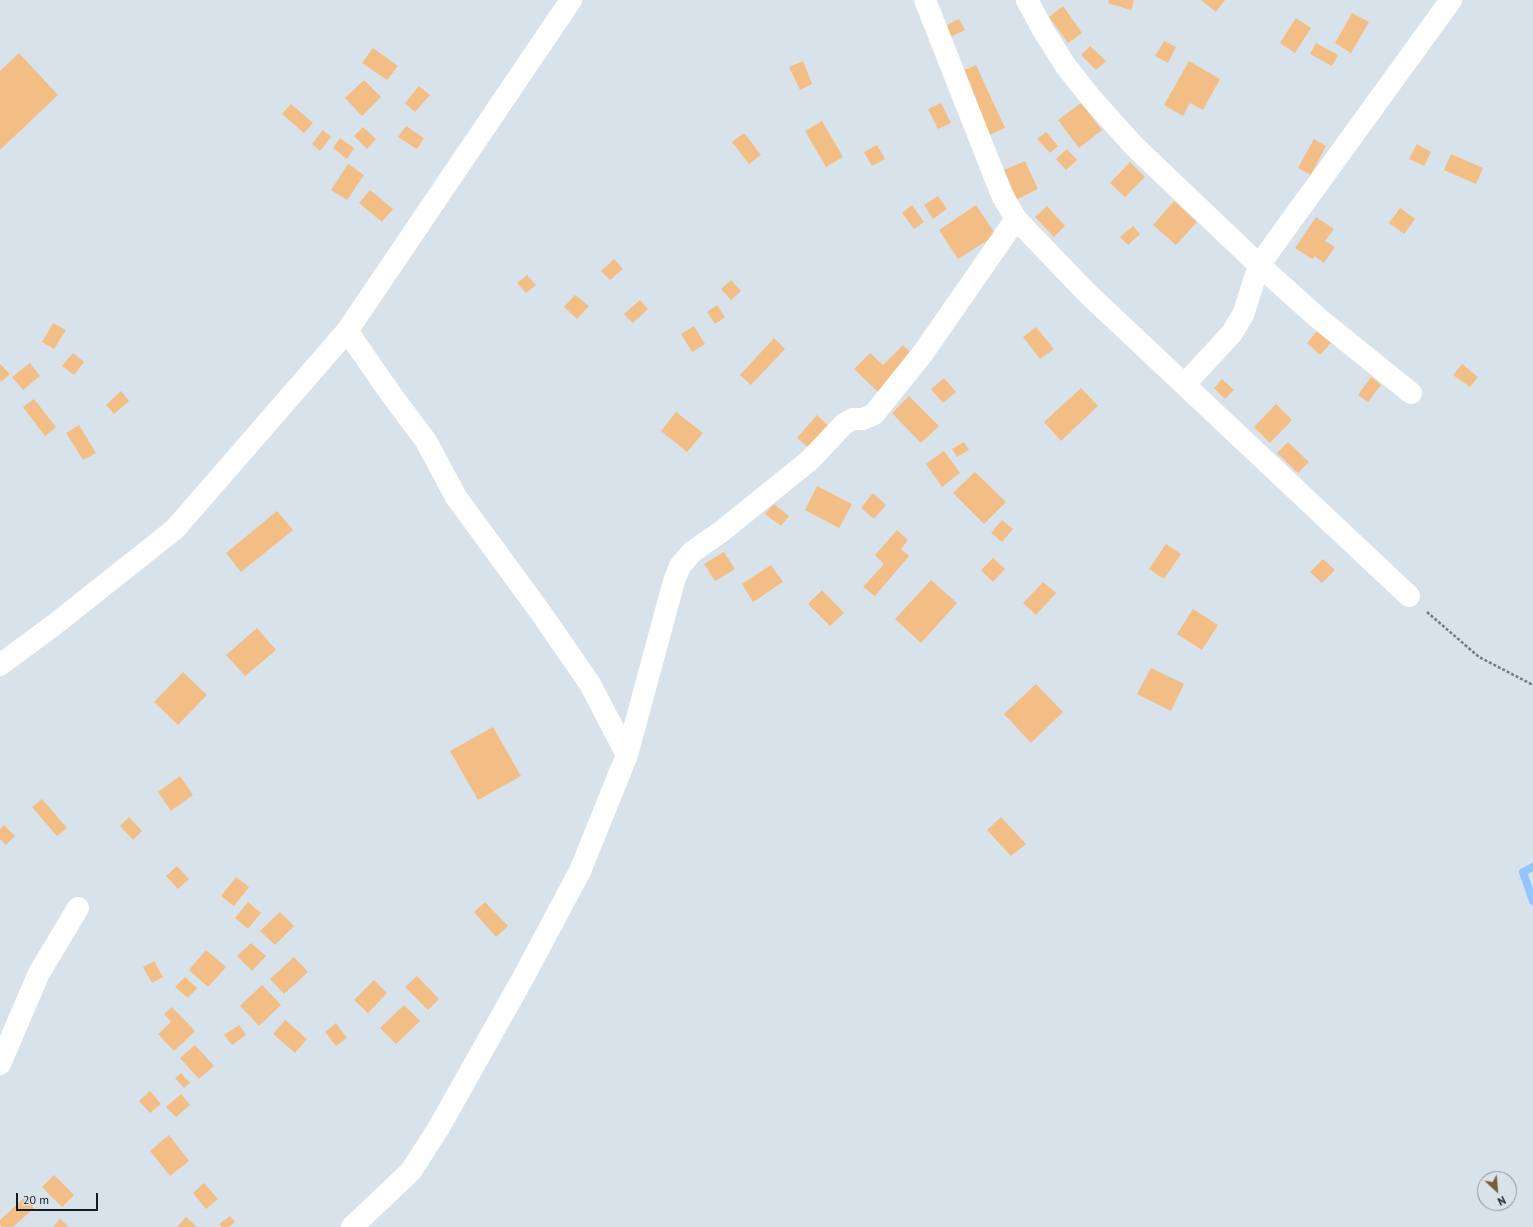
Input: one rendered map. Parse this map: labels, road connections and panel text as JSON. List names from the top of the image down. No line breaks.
{"scale_bar":"20 m","north":"bottom right"}
